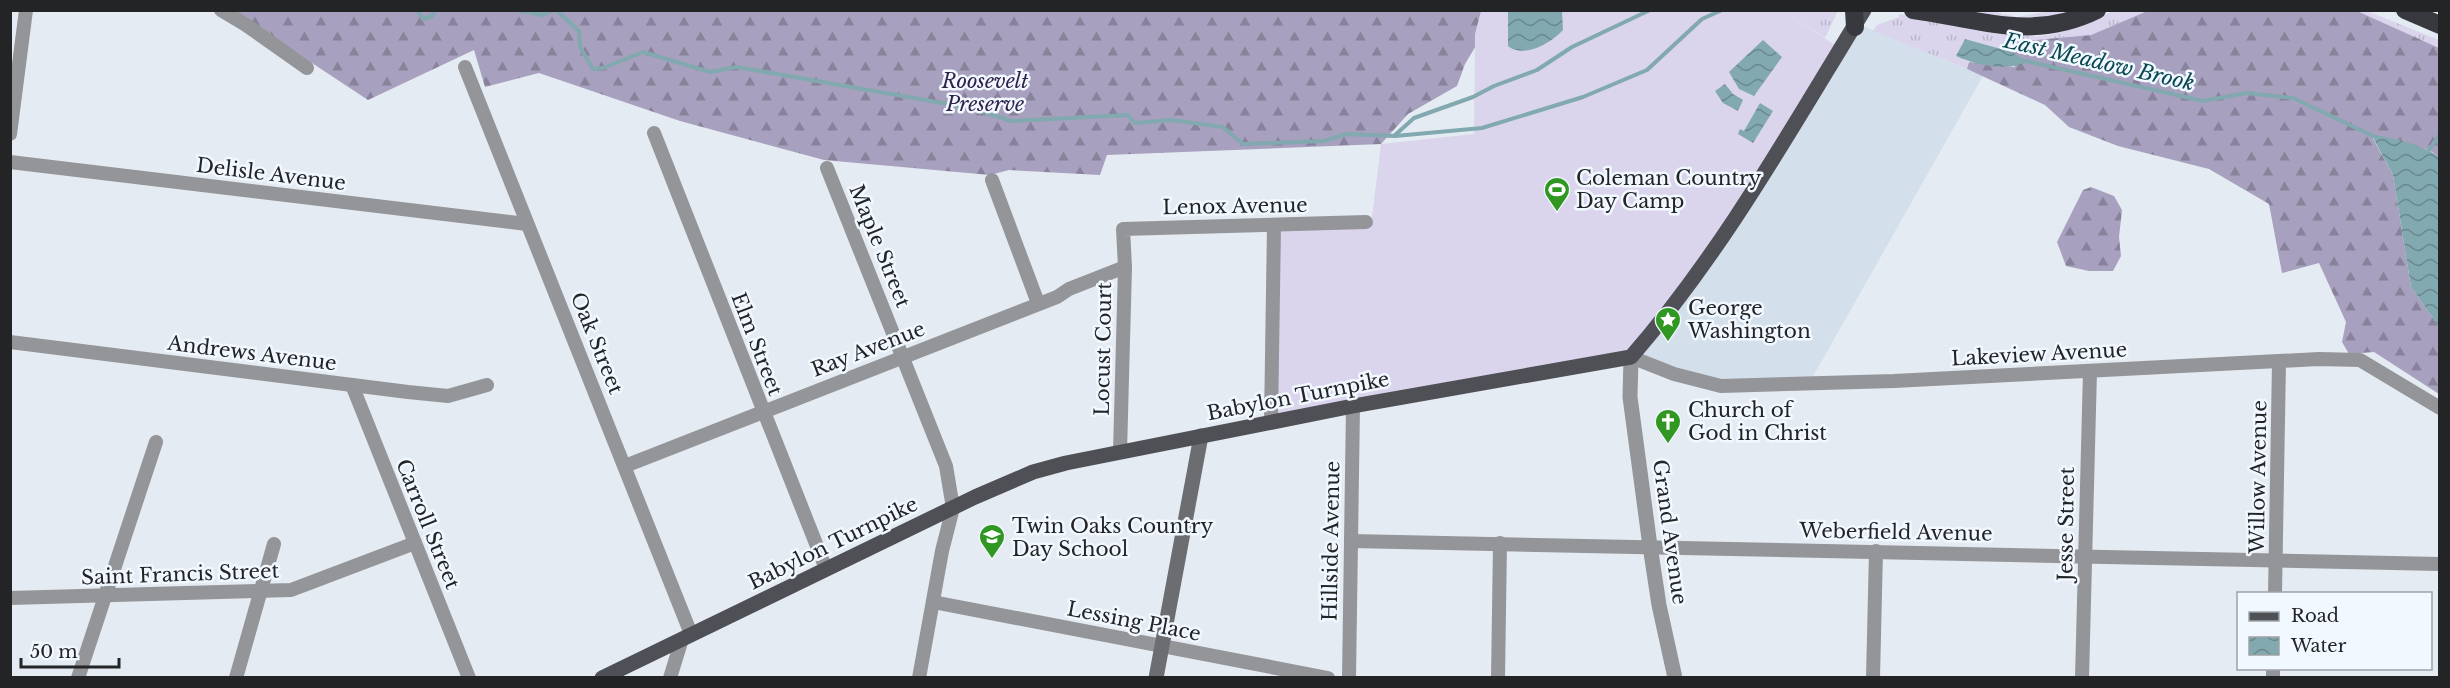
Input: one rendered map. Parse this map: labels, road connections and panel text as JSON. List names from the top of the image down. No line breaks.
{"streets":{"main road":["Babylon Turnpike"],"street":["Delisle Avenue","Lenox Avenue","Maple Street","Oak Street","Elm Street","Ray Avenue","Locust Court","Andrews Avenue","Lakeview Avenue","Willow Avenue","Carroll Street","Jesse Street","Grand Avenue","Weberfield Avenue","Hillside Avenue","Saint Francis Street","Lessing Place"]},"crossings":[["Delisle Avenue","Oak Street"],["Lenox Avenue","Locust Court"],["Maple Street","Ray Avenue"],["Maple Street","Babylon Turnpike"],["Oak Street","Ray Avenue"],["Oak Street","Babylon Turnpike"],["Elm Street","Ray Avenue"],["Elm Street","Babylon Turnpike"],["Ray Avenue","Locust Court"],["Locust Court","Babylon Turnpike"],["Andrews Avenue","Carroll Street"],["Lakeview Avenue","Babylon Turnpike"],["Lakeview Avenue","Willow Avenue"],["Lakeview Avenue","Jesse Street"],["Lakeview Avenue","Grand Avenue"],["Babylon Turnpike","Grand Avenue"],["Babylon Turnpike","Hillside Avenue"],["Willow Avenue","Weberfield Avenue"],["Carroll Street","Saint Francis Street"],["Jesse Street","Weberfield Avenue"],["Grand Avenue","Weberfield Avenue"],["Weberfield Avenue","Hillside Avenue"]],"water":["East Meadow Brook"],"parks":["Roosevelt Preserve"],"places":{"sports":["Coleman Country Day Camp"],"place":["George Washington"],"church":["Church of God in Christ"],"school or university":["Twin Oaks Country Day School"]},"legend":["Road","Water"],"scale_bar":"50 m"}
